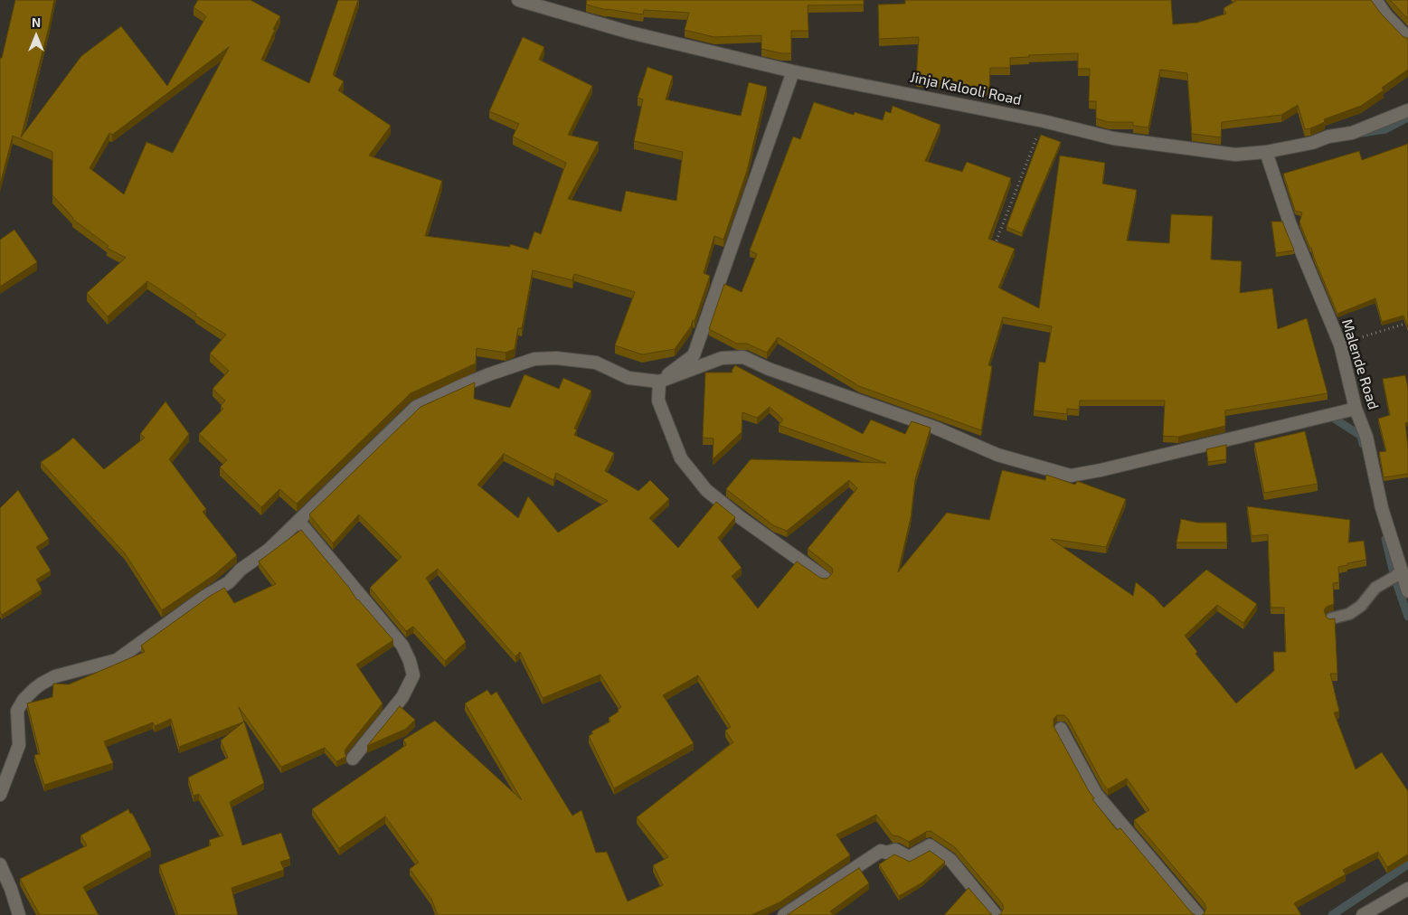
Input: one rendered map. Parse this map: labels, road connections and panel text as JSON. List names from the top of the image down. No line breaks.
{"streets":{"street":["Jinja Kalooli Road","Malende Road"]},"crossings":[["Jinja Kalooli Road","Malende Road"]],"north":"top"}
